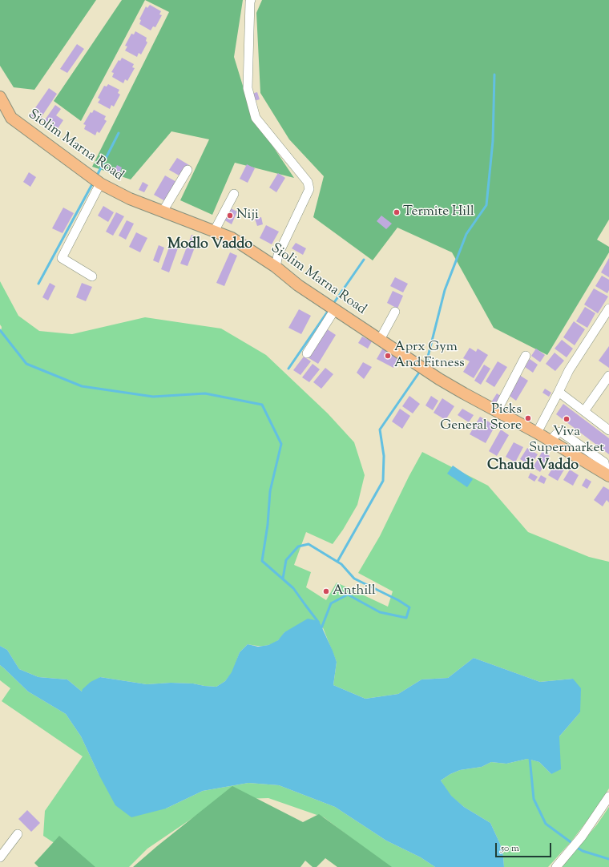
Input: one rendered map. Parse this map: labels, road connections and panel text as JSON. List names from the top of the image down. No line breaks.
{"streets":{"main road":["Siolim Marna Road"]},"districts":["Modlo Vaddo","Chaudi Vaddo"],"places":["Termite Hill","Niji","Aprx Gym And Fitness","Picks General Store","Viva Supermarket","Anthill"],"scale_bar":"50 m"}
